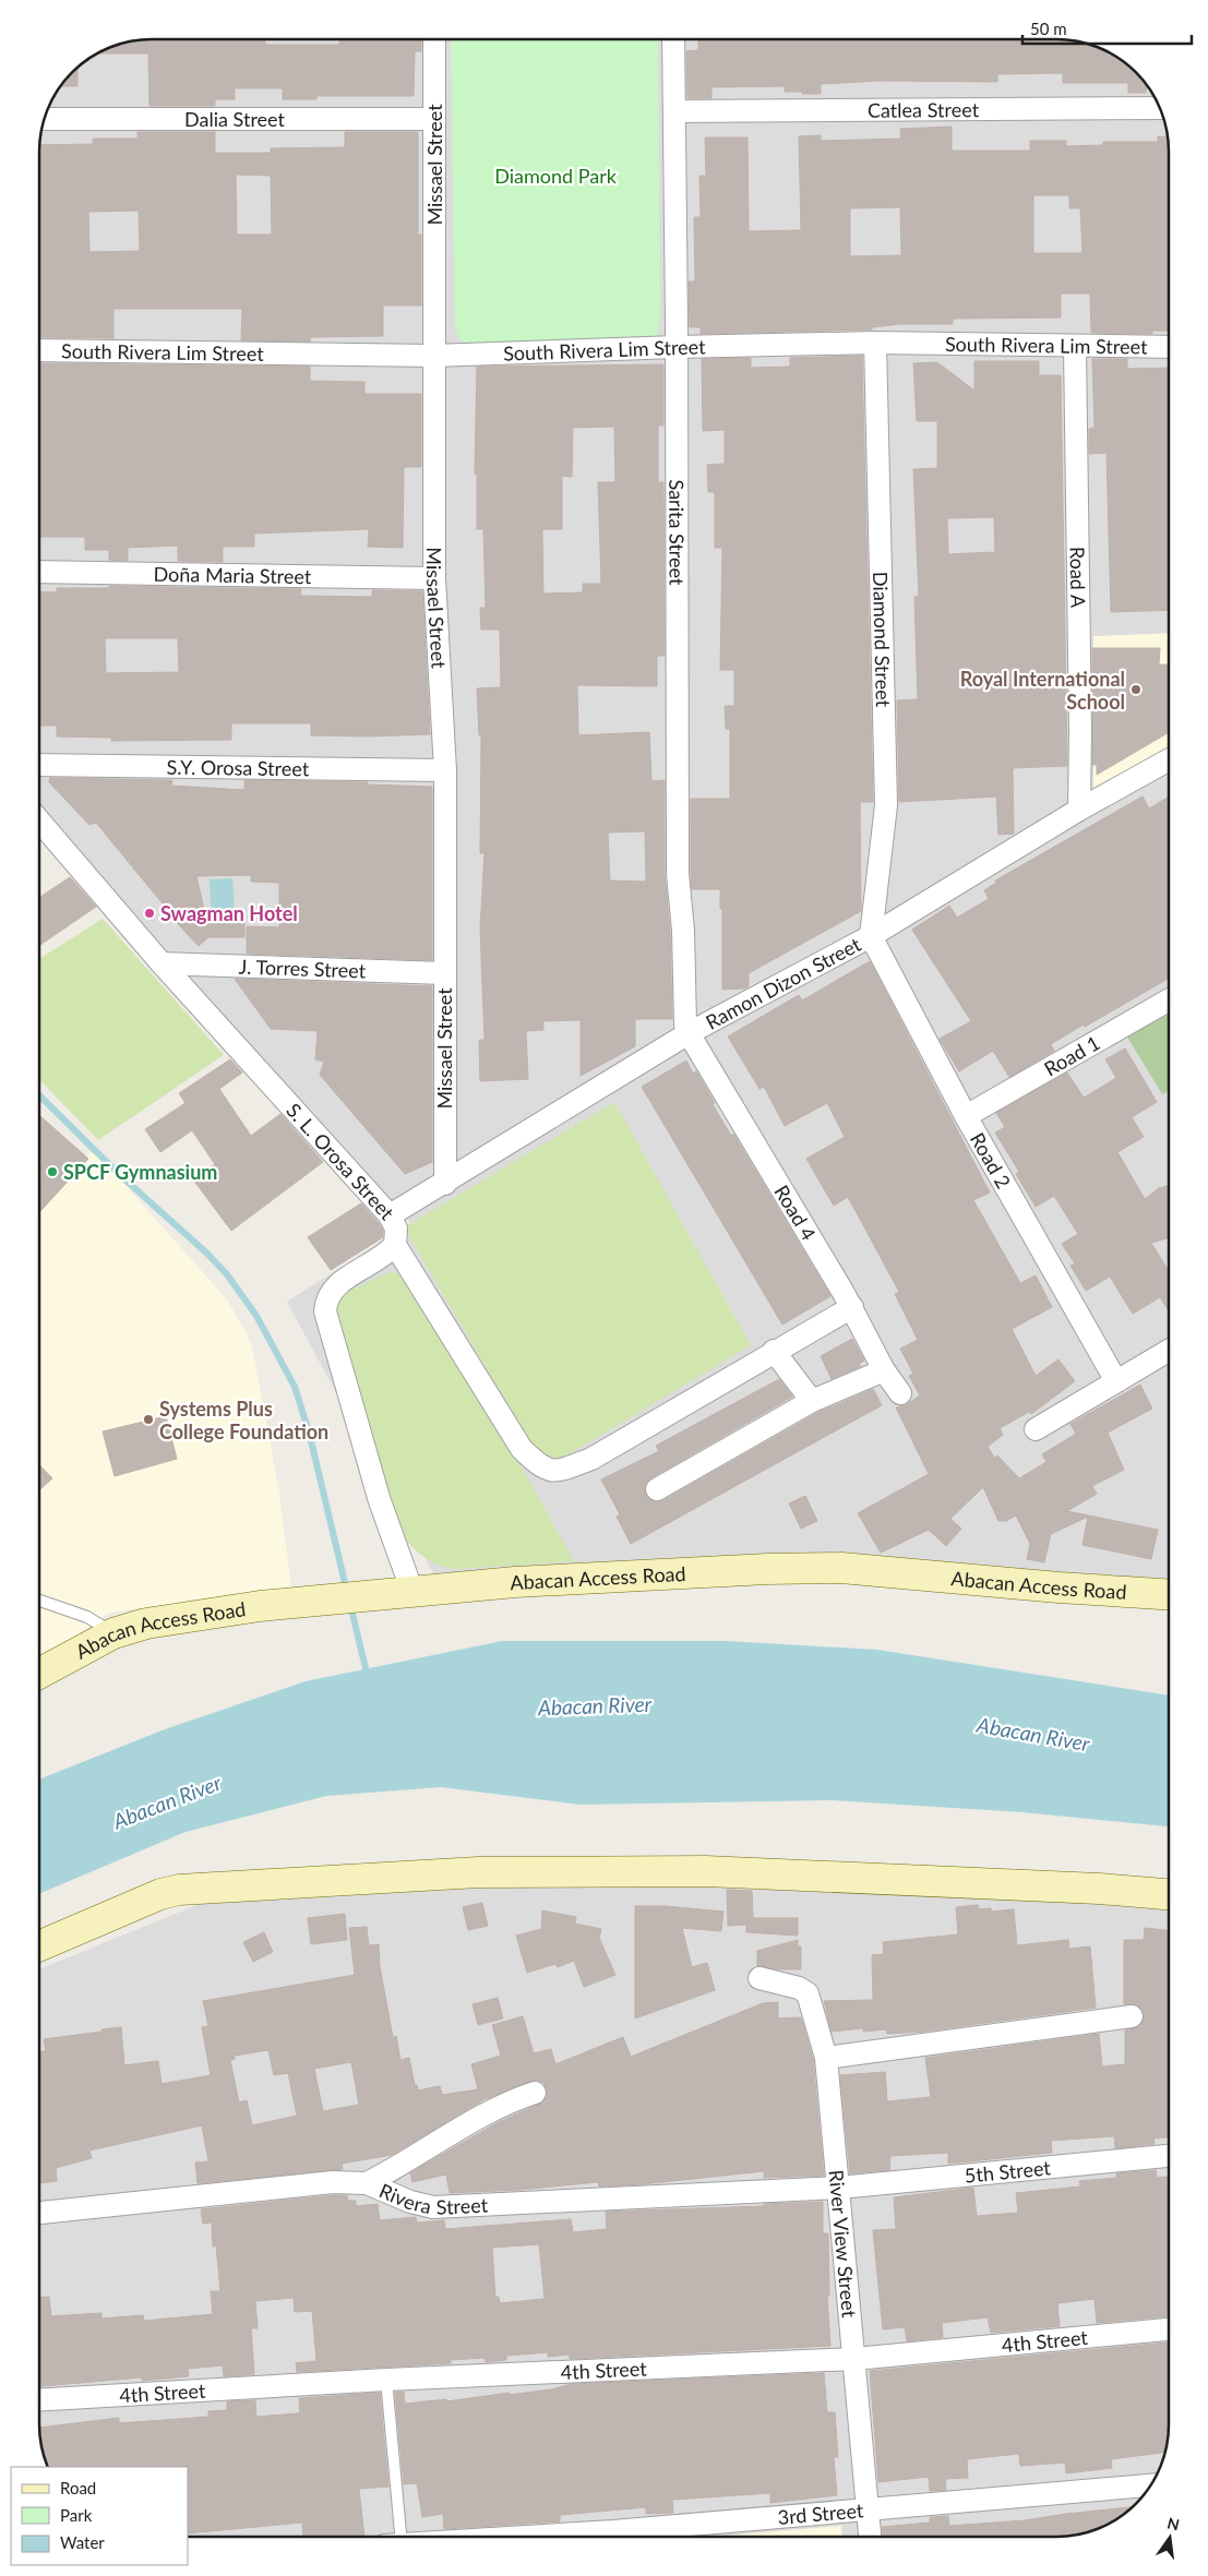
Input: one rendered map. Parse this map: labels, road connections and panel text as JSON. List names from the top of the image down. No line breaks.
{"streets":{"street":["Catlea Street","Dalia Street","Missael Street","South Rivera Lim Street","Sarita Street","Doña Maria Street","Road A","Diamond Street","S.Y. Orosa Street","J. Torres Street","Ramon Dizon Street","Road 1","Road 2","S. L. Orosa Street","Road 4","Abacan Access Road","5th Street","Rivera Street","River View Street","4th Street","3rd Street"]},"crossings":[["Catlea Street","Sarita Street"],["Dalia Street","Missael Street"],["Missael Street","South Rivera Lim Street"],["Missael Street","Doña Maria Street"],["Missael Street","S.Y. Orosa Street"],["Missael Street","J. Torres Street"],["Missael Street","Ramon Dizon Street"],["South Rivera Lim Street","Sarita Street"],["South Rivera Lim Street","Road A"],["South Rivera Lim Street","Diamond Street"],["Sarita Street","Ramon Dizon Street"],["Sarita Street","Road 4"],["Road A","Ramon Dizon Street"],["Diamond Street","Ramon Dizon Street"],["Diamond Street","Road 2"],["J. Torres Street","S. L. Orosa Street"],["Ramon Dizon Street","Road 2"],["Ramon Dizon Street","S. L. Orosa Street"],["Ramon Dizon Street","Road 4"],["Road 1","Road 2"],["S. L. Orosa Street","Abacan Access Road"],["5th Street","Rivera Street"],["5th Street","River View Street"],["Rivera Street","River View Street"],["River View Street","4th Street"],["River View Street","3rd Street"]],"water":["Abacan River"],"parks":["Diamond Park"],"places":["Royal International School","Swagman Hotel","SPCF Gymnasium","Systems Plus College Foundation"],"legend":["Road","Park","Water"],"scale_bar":"50 m","north":"top"}
